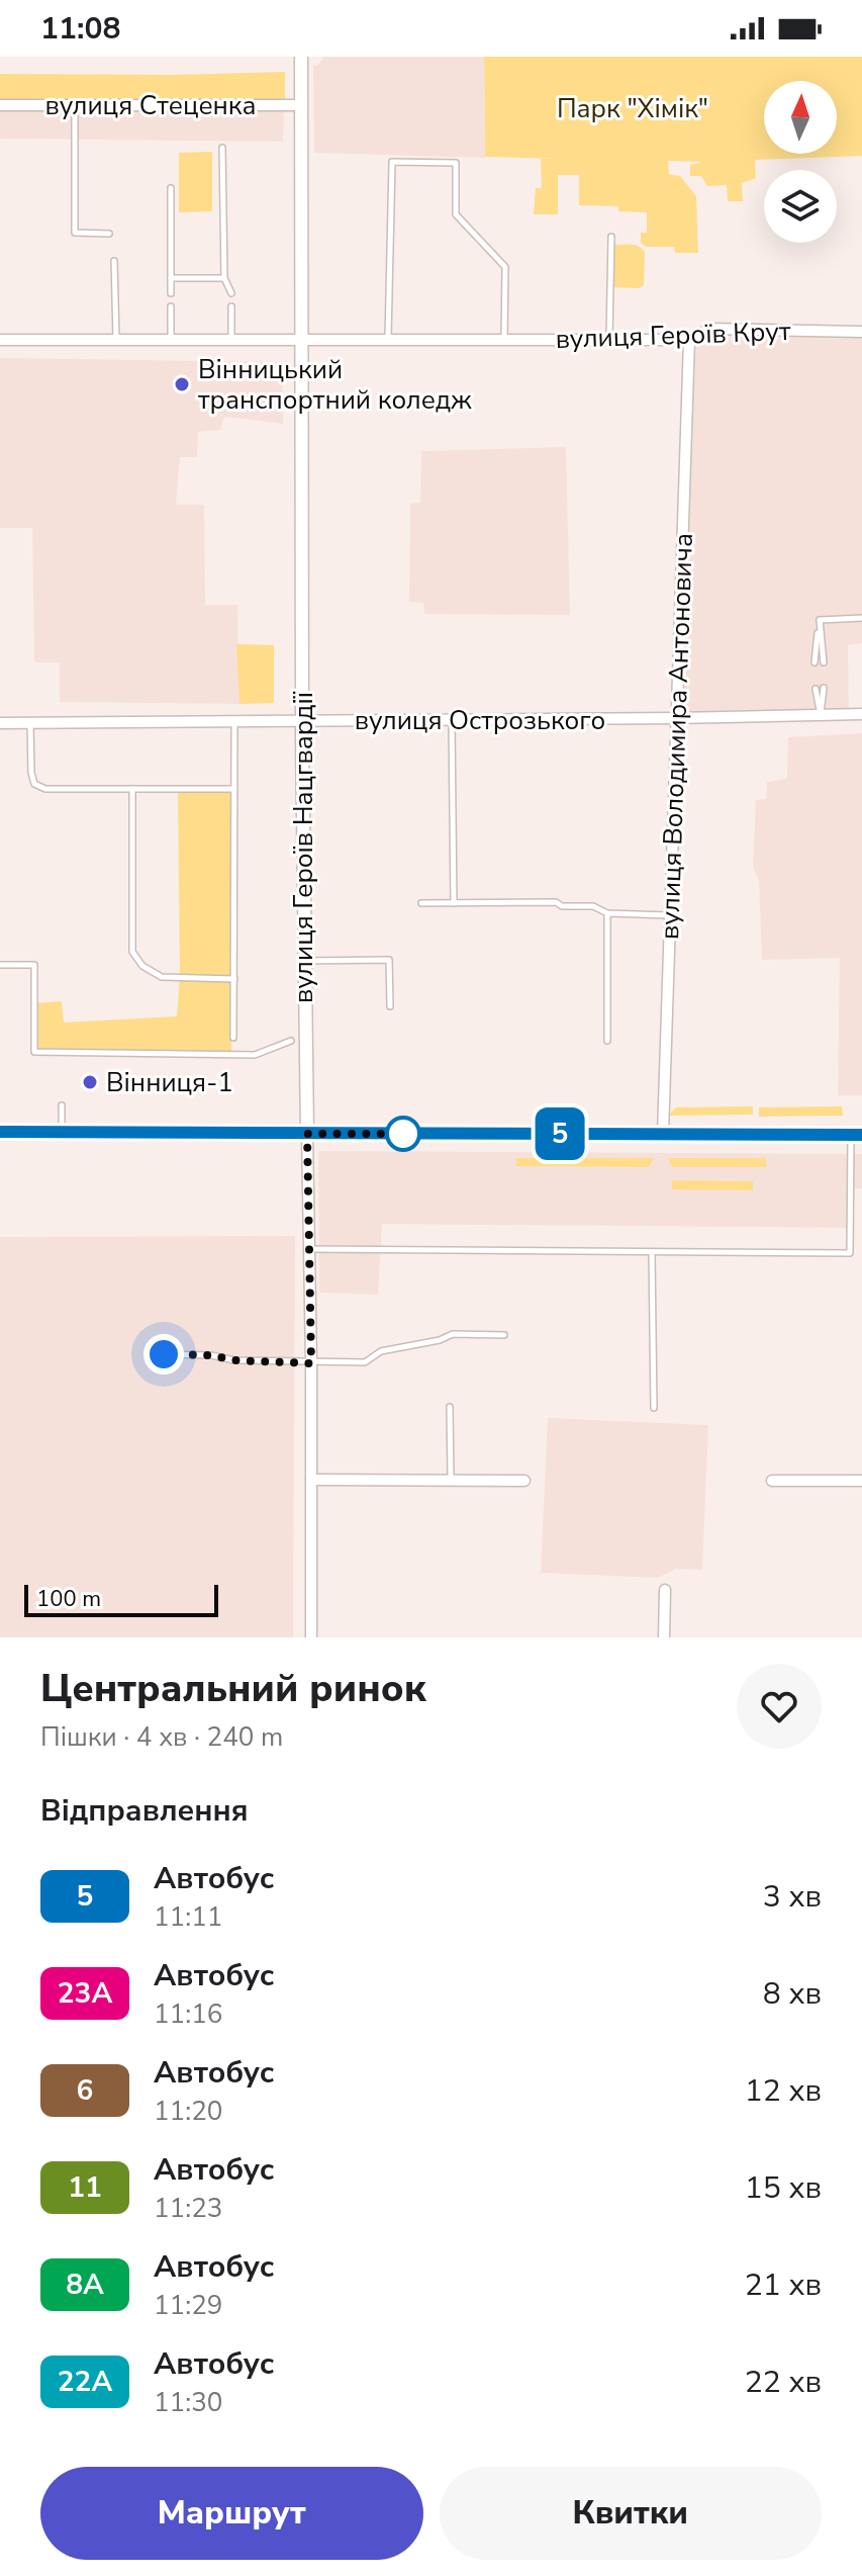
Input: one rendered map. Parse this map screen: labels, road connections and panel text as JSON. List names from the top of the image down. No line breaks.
{"streets":{"street":["вулиця Стеценка","вулиця Героїв Крут","вулиця Острозького","вулиця Володимира Антоновича","вулиця Героїв Нацгвардії"]},"crossings":[["вулиця Стеценка","вулиця Героїв Нацгвардії"],["вулиця Героїв Крут","вулиця Володимира Антоновича"],["вулиця Героїв Крут","вулиця Героїв Нацгвардії"],["вулиця Острозького","вулиця Володимира Антоновича"],["вулиця Острозького","вулиця Героїв Нацгвардії"]],"parks":["Парк \"Хімік\""],"places":["Вінницький транспортний коледж","Вінниця-1"],"lines":["bus line 5"],"scale_bar":"100 m","north":"top","page":{"status":"11:08","on_map":"5","scale":"100 m","heading":[["Центральний ринок","Пішки · 4 хв · 240 m"],"Відправлення"],"list":[{"mark":"5","name":"Автобус","note":"11:11","value":"3 хв"},{"mark":"23А","name":"Автобус","note":"11:16","value":"8 хв"},{"mark":"6","name":"Автобус","note":"11:20","value":"12 хв"},{"mark":"11","name":"Автобус","note":"11:23","value":"15 хв"},{"mark":"8А","name":"Автобус","note":"11:29","value":"21 хв"},{"mark":"22А","name":"Автобус","note":"11:30","value":"22 хв"}],"buttons":["Маршрут","Квитки"]}}
